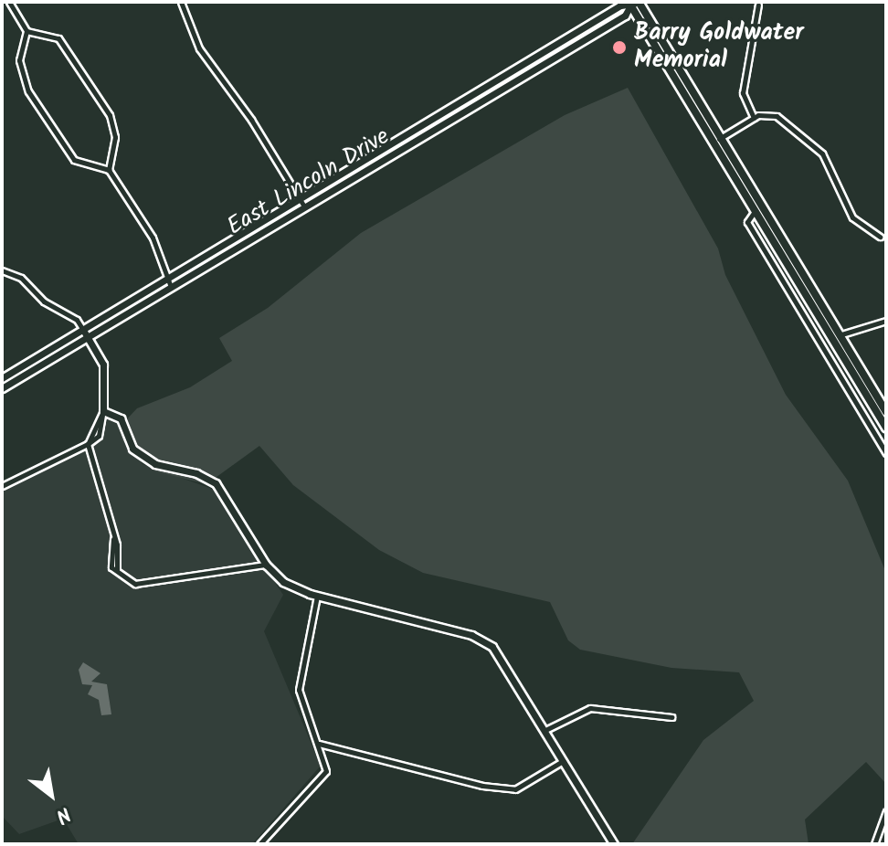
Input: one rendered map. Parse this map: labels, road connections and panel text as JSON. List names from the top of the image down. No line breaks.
{"streets":{"main road":["East Lincoln Drive"]},"places":["Barry Goldwater Memorial"],"north":"bottom right"}
